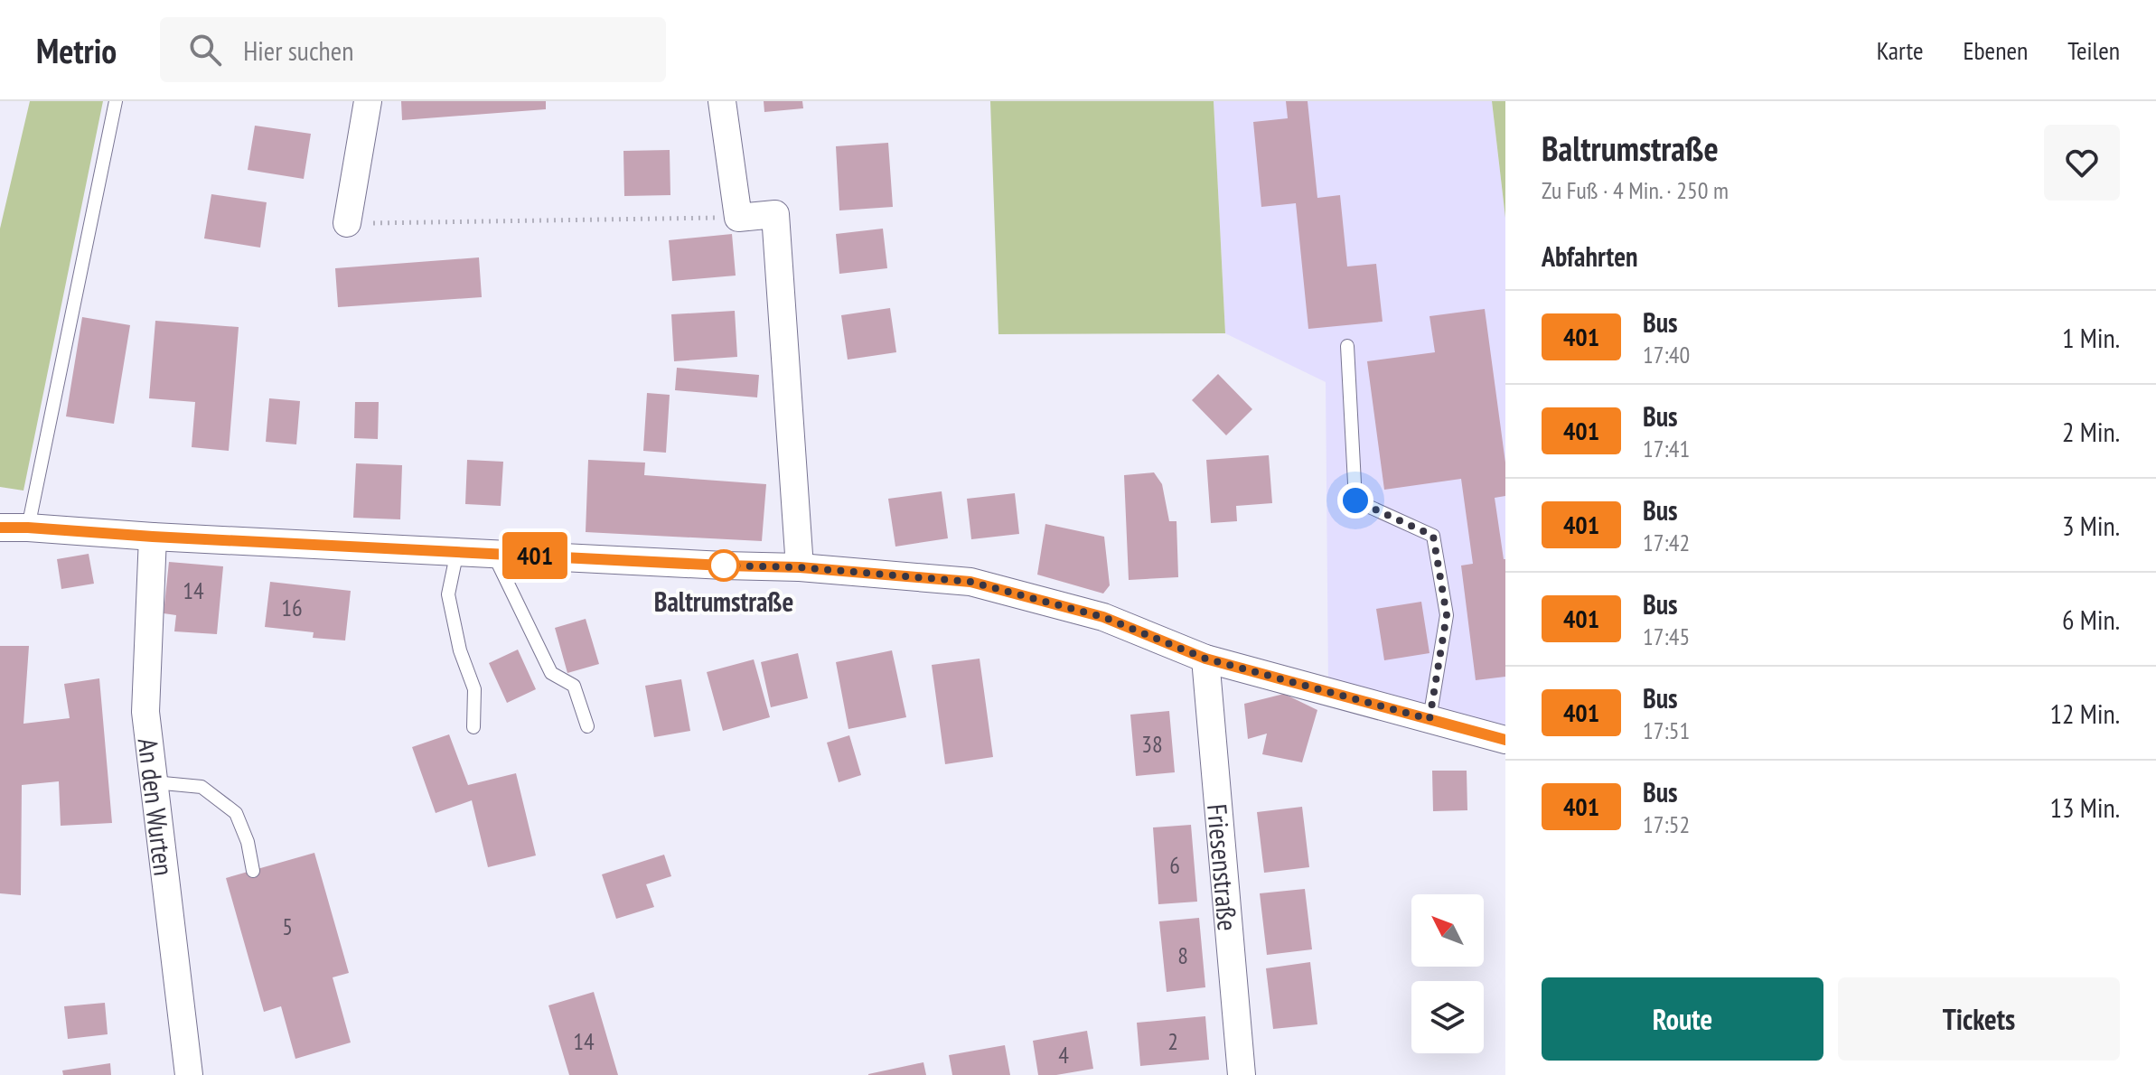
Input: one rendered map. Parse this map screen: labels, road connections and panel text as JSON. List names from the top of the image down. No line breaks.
{"streets":{"street":["An den Wurten","Friesenstraße"]},"places":["Baltrumstraße"],"lines":["bus line 401"],"house_numbers":["14","16","38","6","5","8","14","2","4"],"north":"top left","page":{"header":"Metrio","search":"Hier suchen","nav":["Karte","Ebenen","Teilen"],"on_map":"401","heading":[["Baltrumstraße","Zu Fuß · 4 Min. · 250 m"],"Abfahrten"],"list":[{"mark":"401","name":"Bus","note":"17:40","value":"1 Min."},{"mark":"401","name":"Bus","note":"17:41","value":"2 Min."},{"mark":"401","name":"Bus","note":"17:42","value":"3 Min."},{"mark":"401","name":"Bus","note":"17:45","value":"6 Min."},{"mark":"401","name":"Bus","note":"17:51","value":"12 Min."},{"mark":"401","name":"Bus","note":"17:52","value":"13 Min."}],"buttons":["Route","Tickets"]}}
